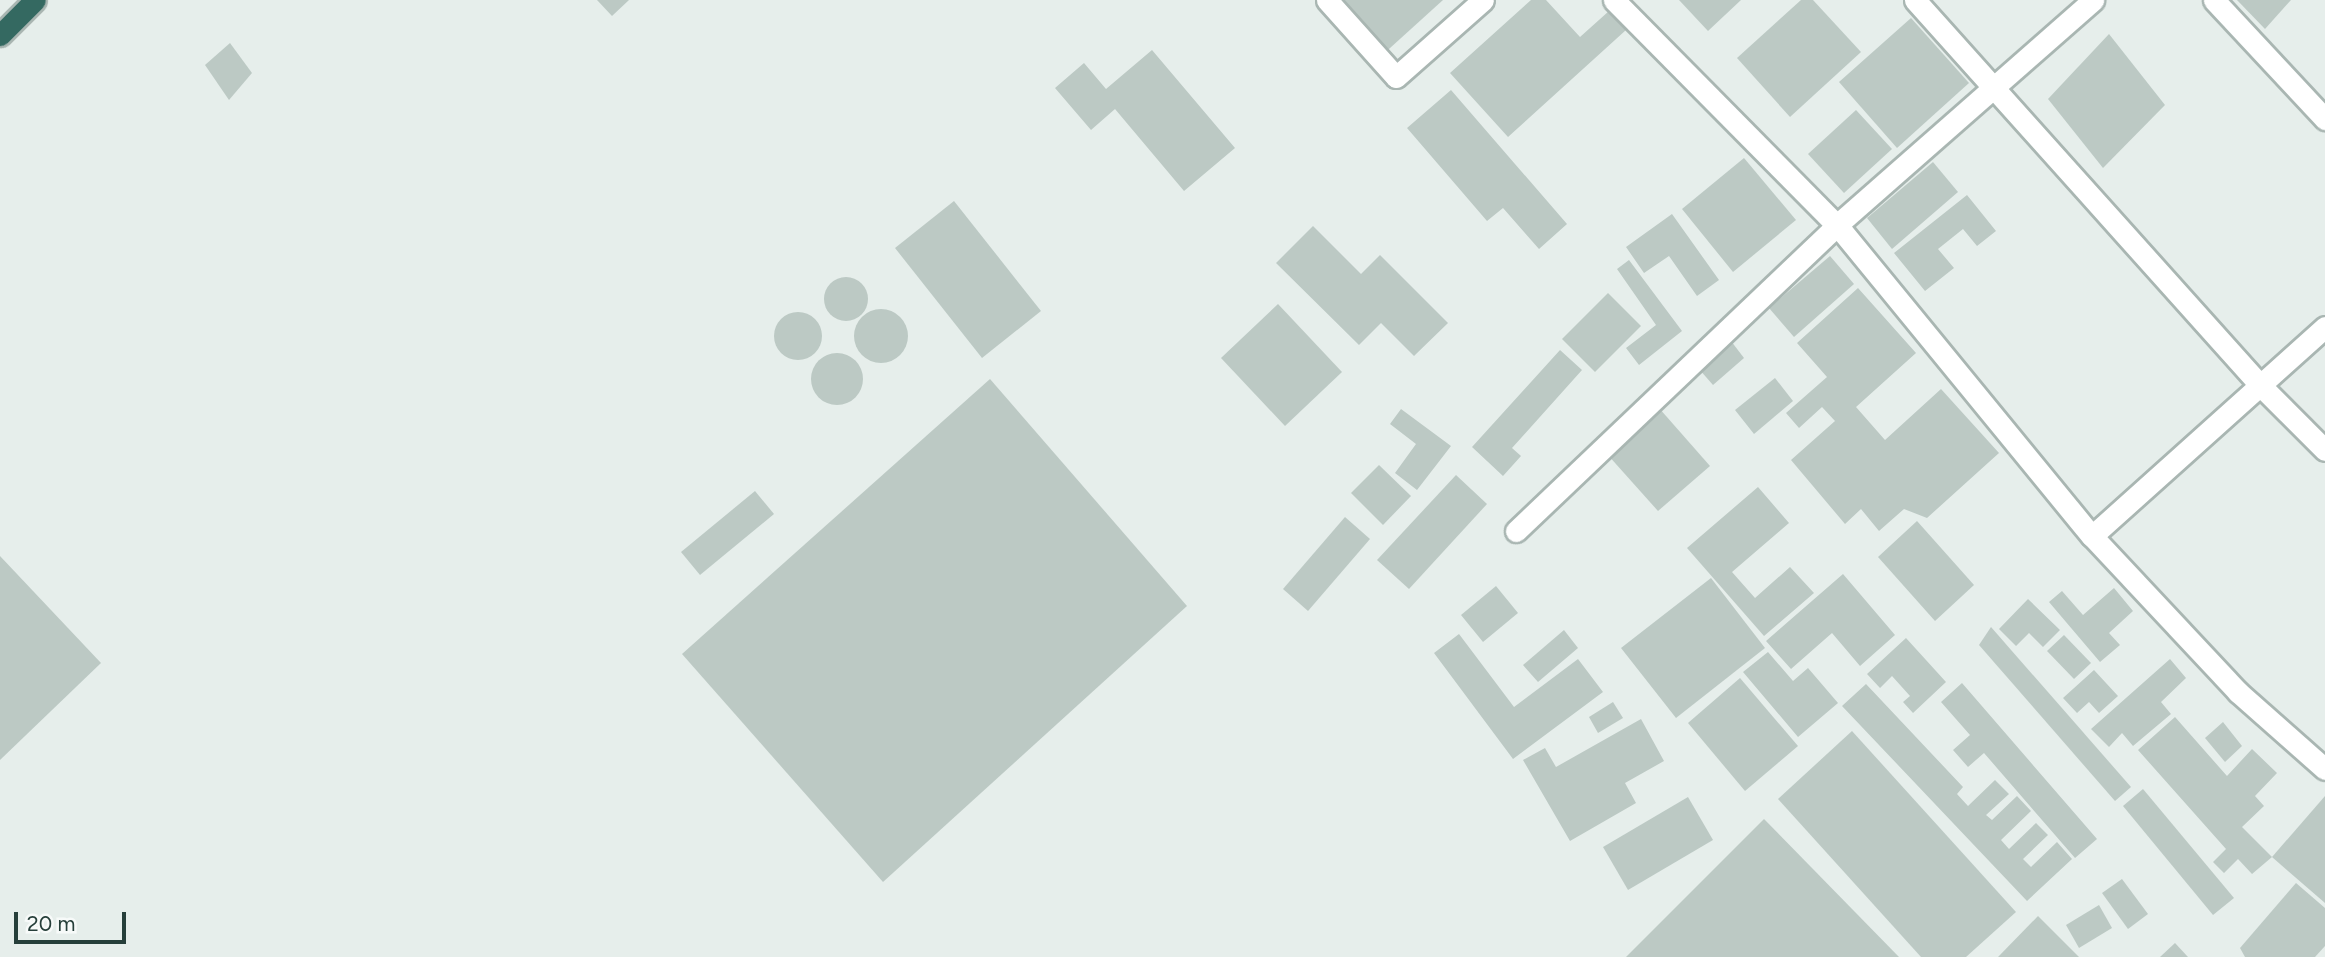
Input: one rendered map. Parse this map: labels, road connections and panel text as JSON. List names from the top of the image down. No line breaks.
{"scale_bar":"20 m"}
